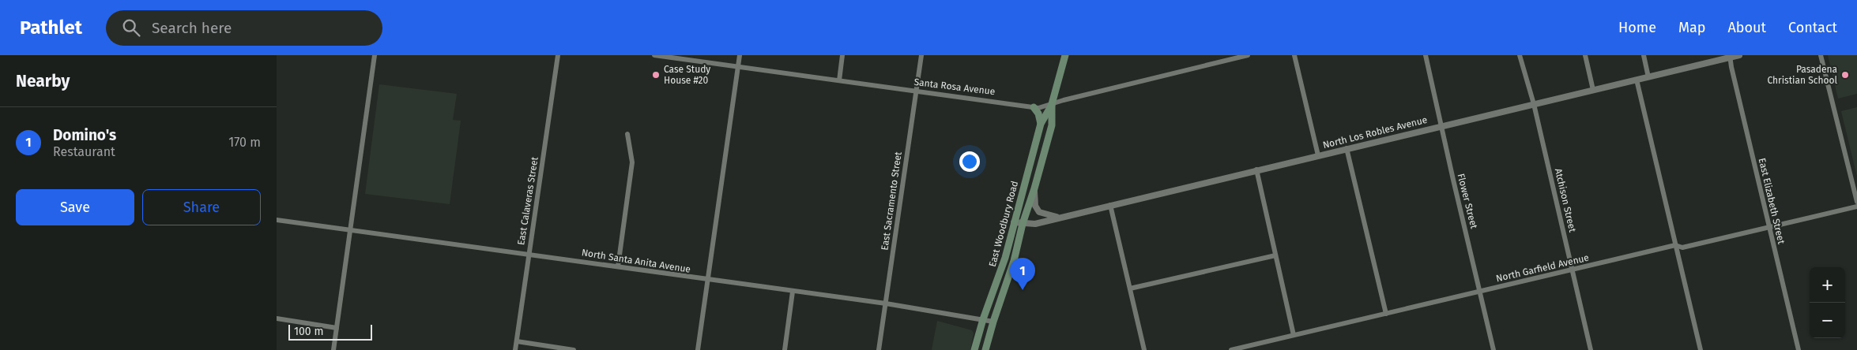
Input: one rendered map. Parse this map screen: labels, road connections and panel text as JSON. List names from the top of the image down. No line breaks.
{"streets":{"main road":["East Woodbury Road"],"street":["Santa Rosa Avenue","North Los Robles Avenue","Atchison Street","East Calaveras Street","East Sacramento Street","Flower Street","East Elizabeth Street","North Santa Anita Avenue","North Garfield Avenue"]},"crossings":[["Santa Rosa Avenue","East Sacramento Street"],["Santa Rosa Avenue","East Woodbury Road"],["North Los Robles Avenue","Atchison Street"],["North Los Robles Avenue","Flower Street"],["North Los Robles Avenue","East Elizabeth Street"],["North Los Robles Avenue","East Woodbury Road"],["Atchison Street","North Garfield Avenue"],["East Calaveras Street","North Santa Anita Avenue"],["East Sacramento Street","North Santa Anita Avenue"],["Flower Street","North Garfield Avenue"],["East Elizabeth Street","North Garfield Avenue"],["East Woodbury Road","North Santa Anita Avenue"]],"places":["Case Study House #20","Pasadena Christian School"],"scale_bar":"100 m","page":{"header":"Pathlet","search":"Search here","nav":["Home","Map","About","Contact"],"heading":"Nearby","list":[{"mark":"1","name":"Domino's","note":"Restaurant","value":"170 m"}],"buttons":["Save","Share"],"pins":"1","map_buttons":["+","−"],"scale":"100 m"}}
